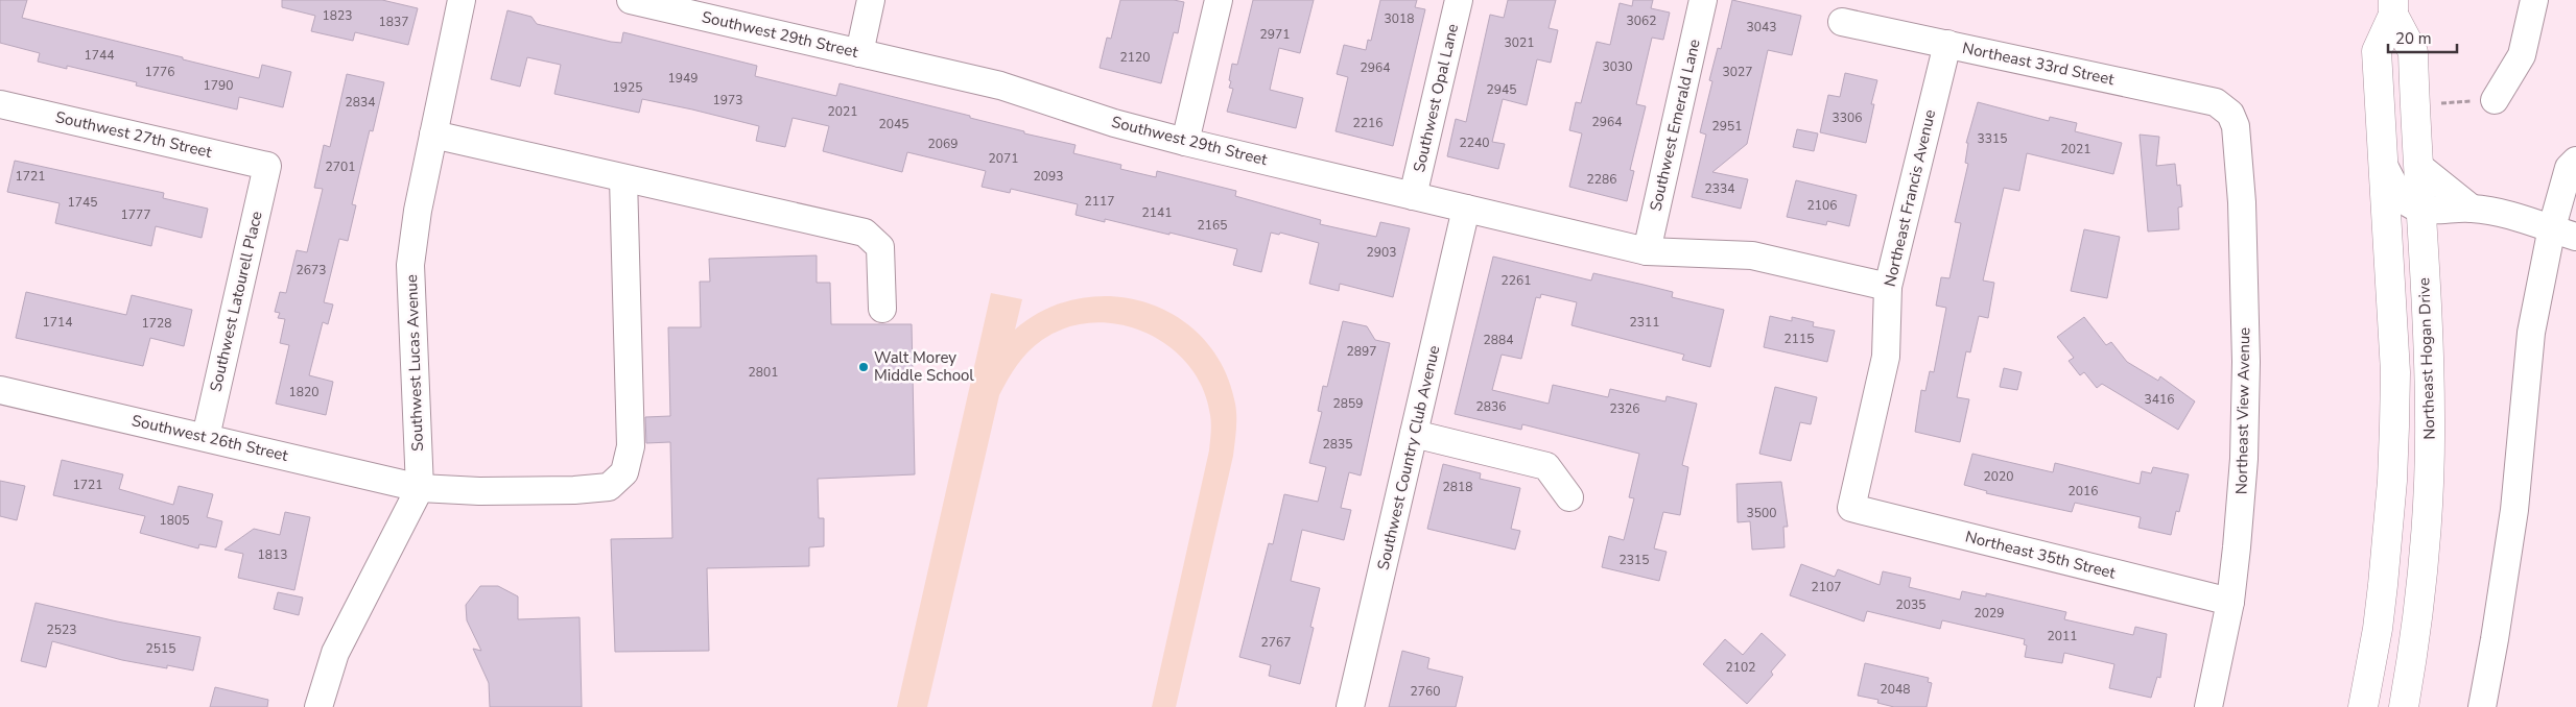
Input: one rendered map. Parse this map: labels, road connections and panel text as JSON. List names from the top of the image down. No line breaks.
{"streets":{"highway":["Northeast Hogan Drive"],"street":["Southwest 29th Street","Northeast 33rd Street","Southwest Opal Lane","Southwest Emerald Lane","Southwest 27th Street","Northeast Francis Avenue","Southwest Latourell Place","Southwest Lucas Avenue","Northeast View Avenue","Southwest 26th Street","Southwest Country Club Avenue","Northeast 35th Street"]},"crossings":[["Southwest 29th Street","Southwest Opal Lane"],["Southwest 29th Street","Southwest Emerald Lane"],["Southwest 29th Street","Northeast Francis Avenue"],["Southwest 29th Street","Southwest Country Club Avenue"],["Northeast 33rd Street","Northeast Francis Avenue"],["Northeast 33rd Street","Northeast View Avenue"],["Southwest 27th Street","Southwest Latourell Place"],["Northeast Francis Avenue","Northeast 35th Street"],["Southwest Latourell Place","Southwest 26th Street"],["Southwest Lucas Avenue","Southwest 26th Street"],["Northeast View Avenue","Northeast 35th Street"]],"places":["Walt Morey Middle School"],"house_numbers":["1823","3018","3062","1837","3043","2971","3021","1744","2120","3030","2964","1776","3027","1949","1790","1925","2945","1973","2834","2021","3306","2964","2216","2045","2951","3315","2240","2069","2021","2071","2701","1721","2093","2286","2334","2117","1745","2106","2141","1777","2165","2903","2673","2261","1714","2311","1728","2115","2884","2897","2801","1820","3416","2859","2836","2326","2835","2020","1721","2818","2016","3500","1805","1813","2315","2107","2035","2029","2523","2011","2767","2515","2102","2048","2760"],"scale_bar":"20 m"}
